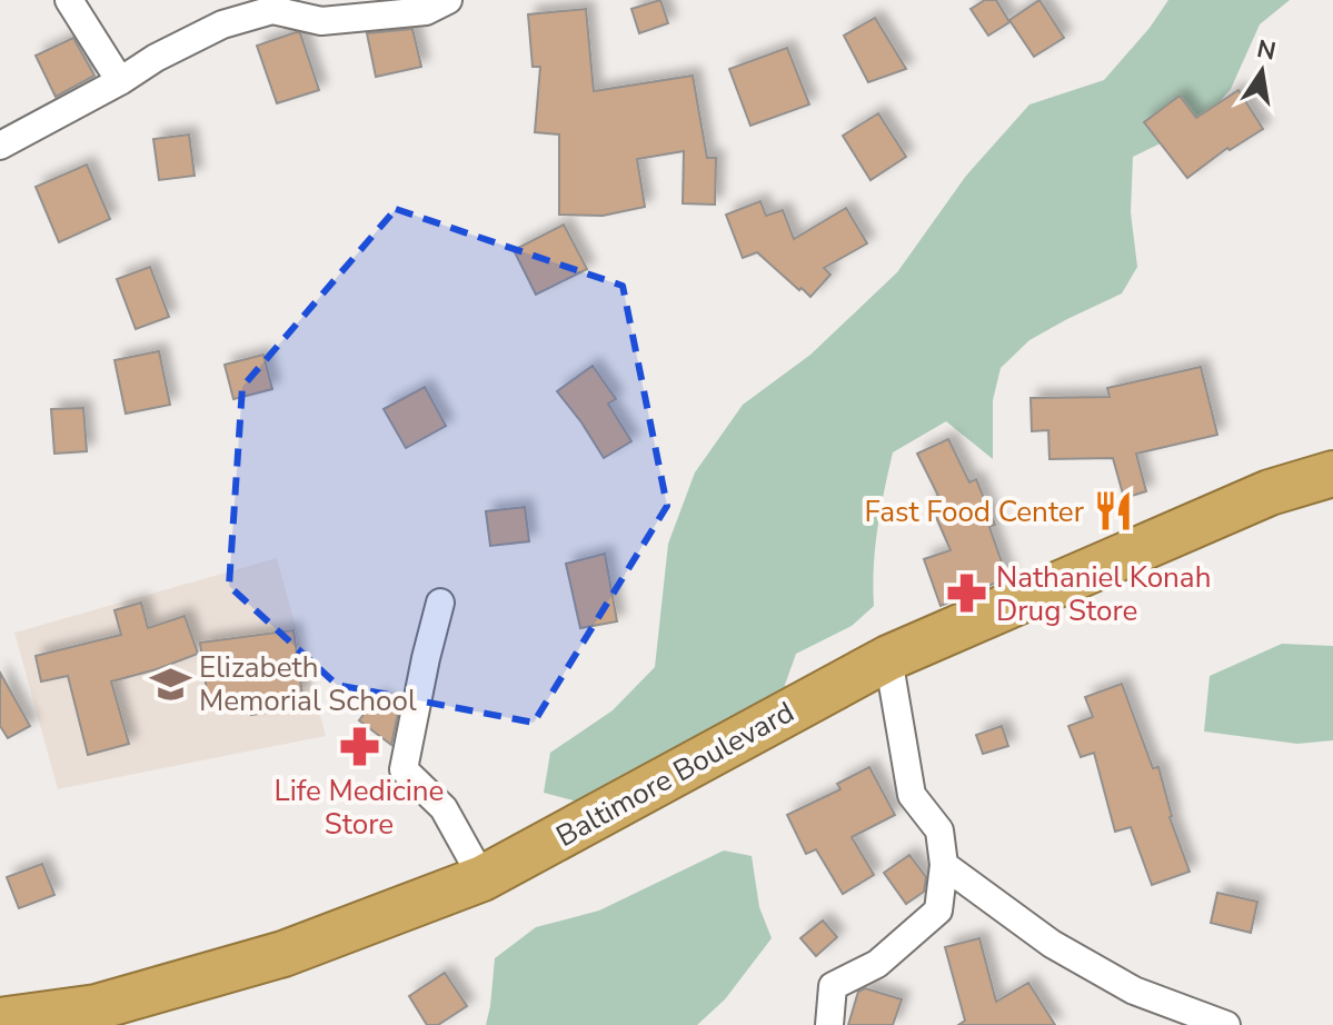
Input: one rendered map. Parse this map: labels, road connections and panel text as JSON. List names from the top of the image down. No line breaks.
{"streets":{"highway":["Baltimore Boulevard"]},"places":{"restaurant":["Fast Food Center"],"pharmacy":["Nathaniel Konah Drug Store","Life Medicine Store"],"school or university":["Elizabeth Memorial School"]},"north":"top"}
